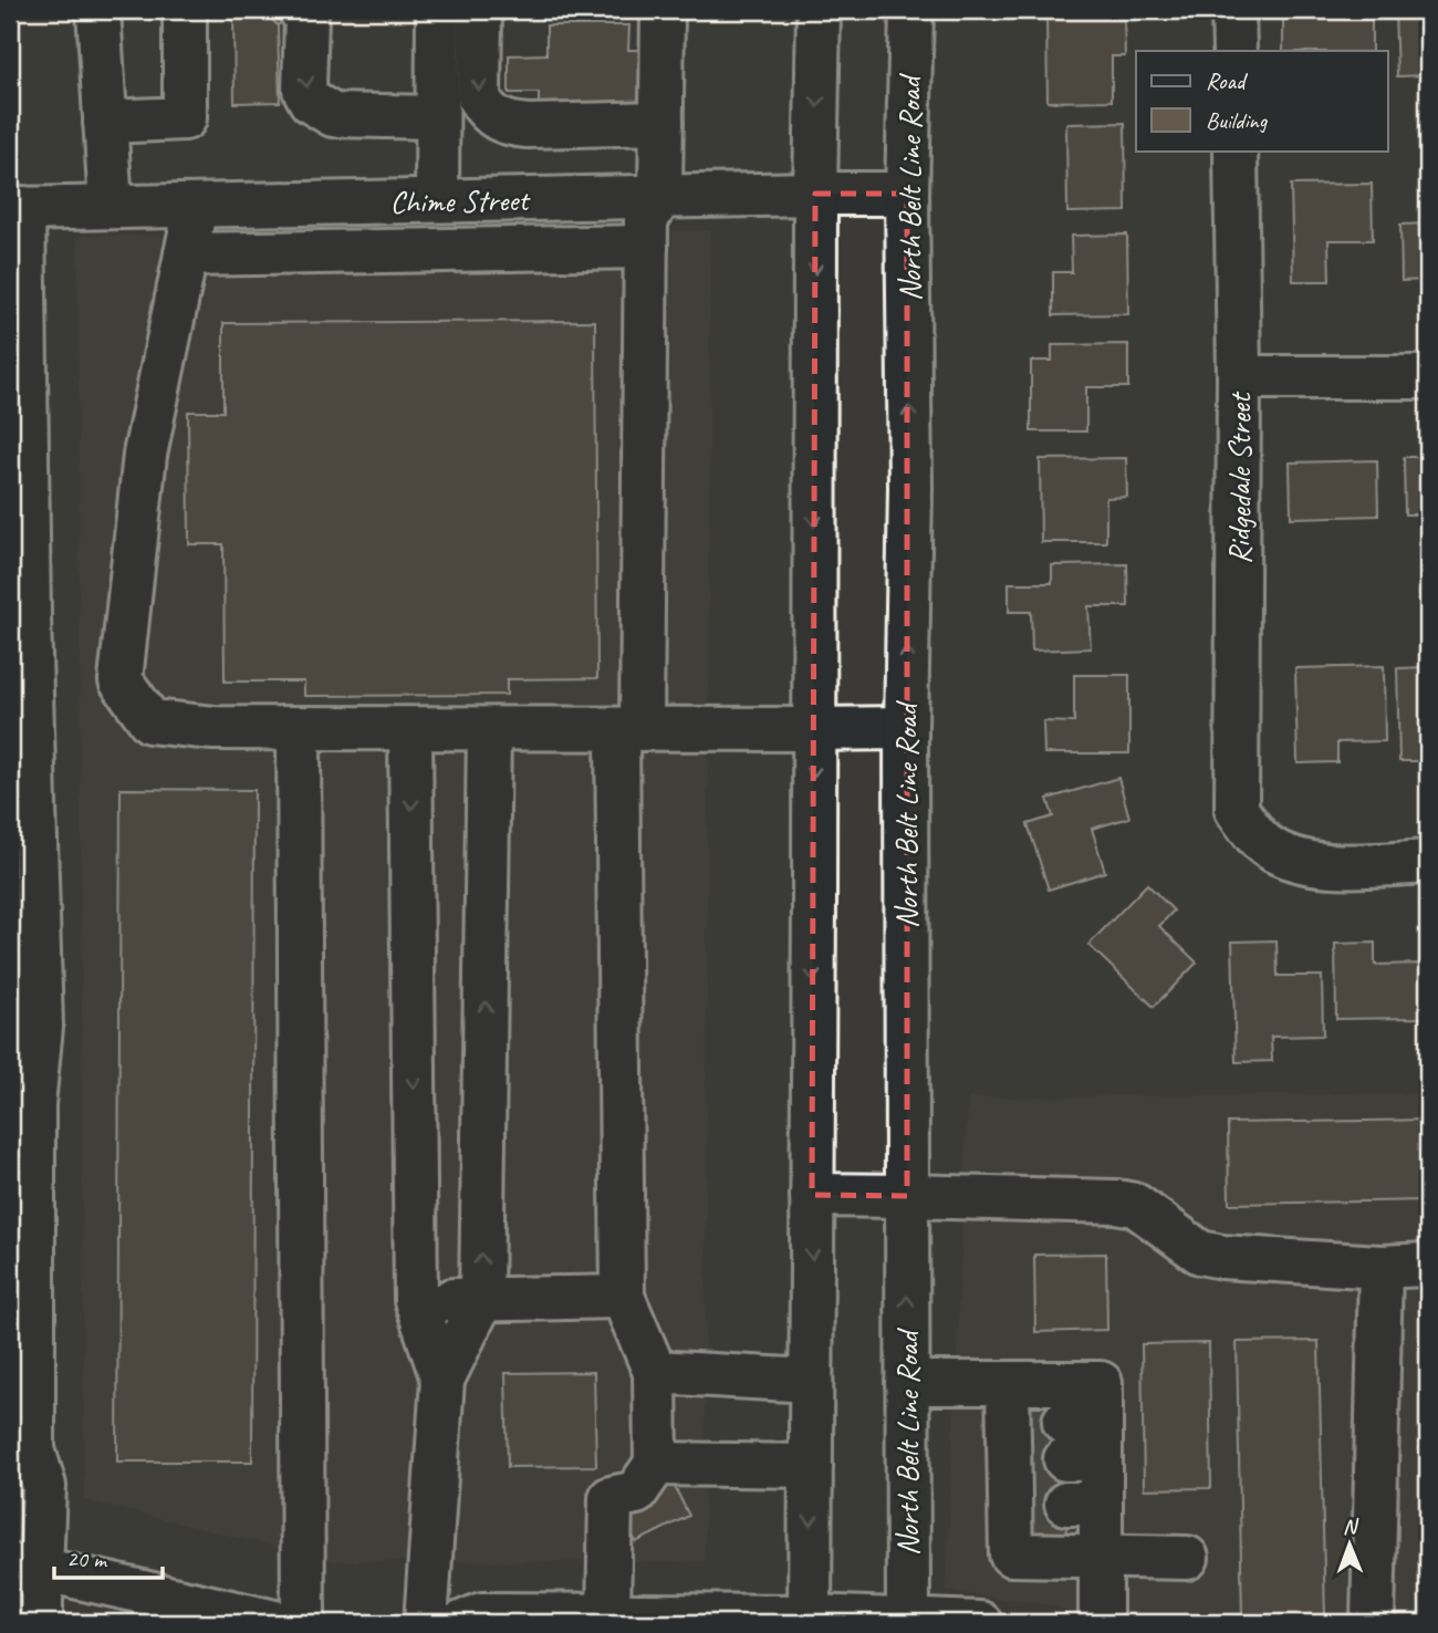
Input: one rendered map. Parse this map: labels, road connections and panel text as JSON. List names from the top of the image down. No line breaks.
{"streets":{"main road":["North Belt Line Road","Chime Street","Ridgedale Street"]},"crossings":[["North Belt Line Road","Chime Street"]],"legend":["Road","Building"],"scale_bar":"20 m","north":"top"}
